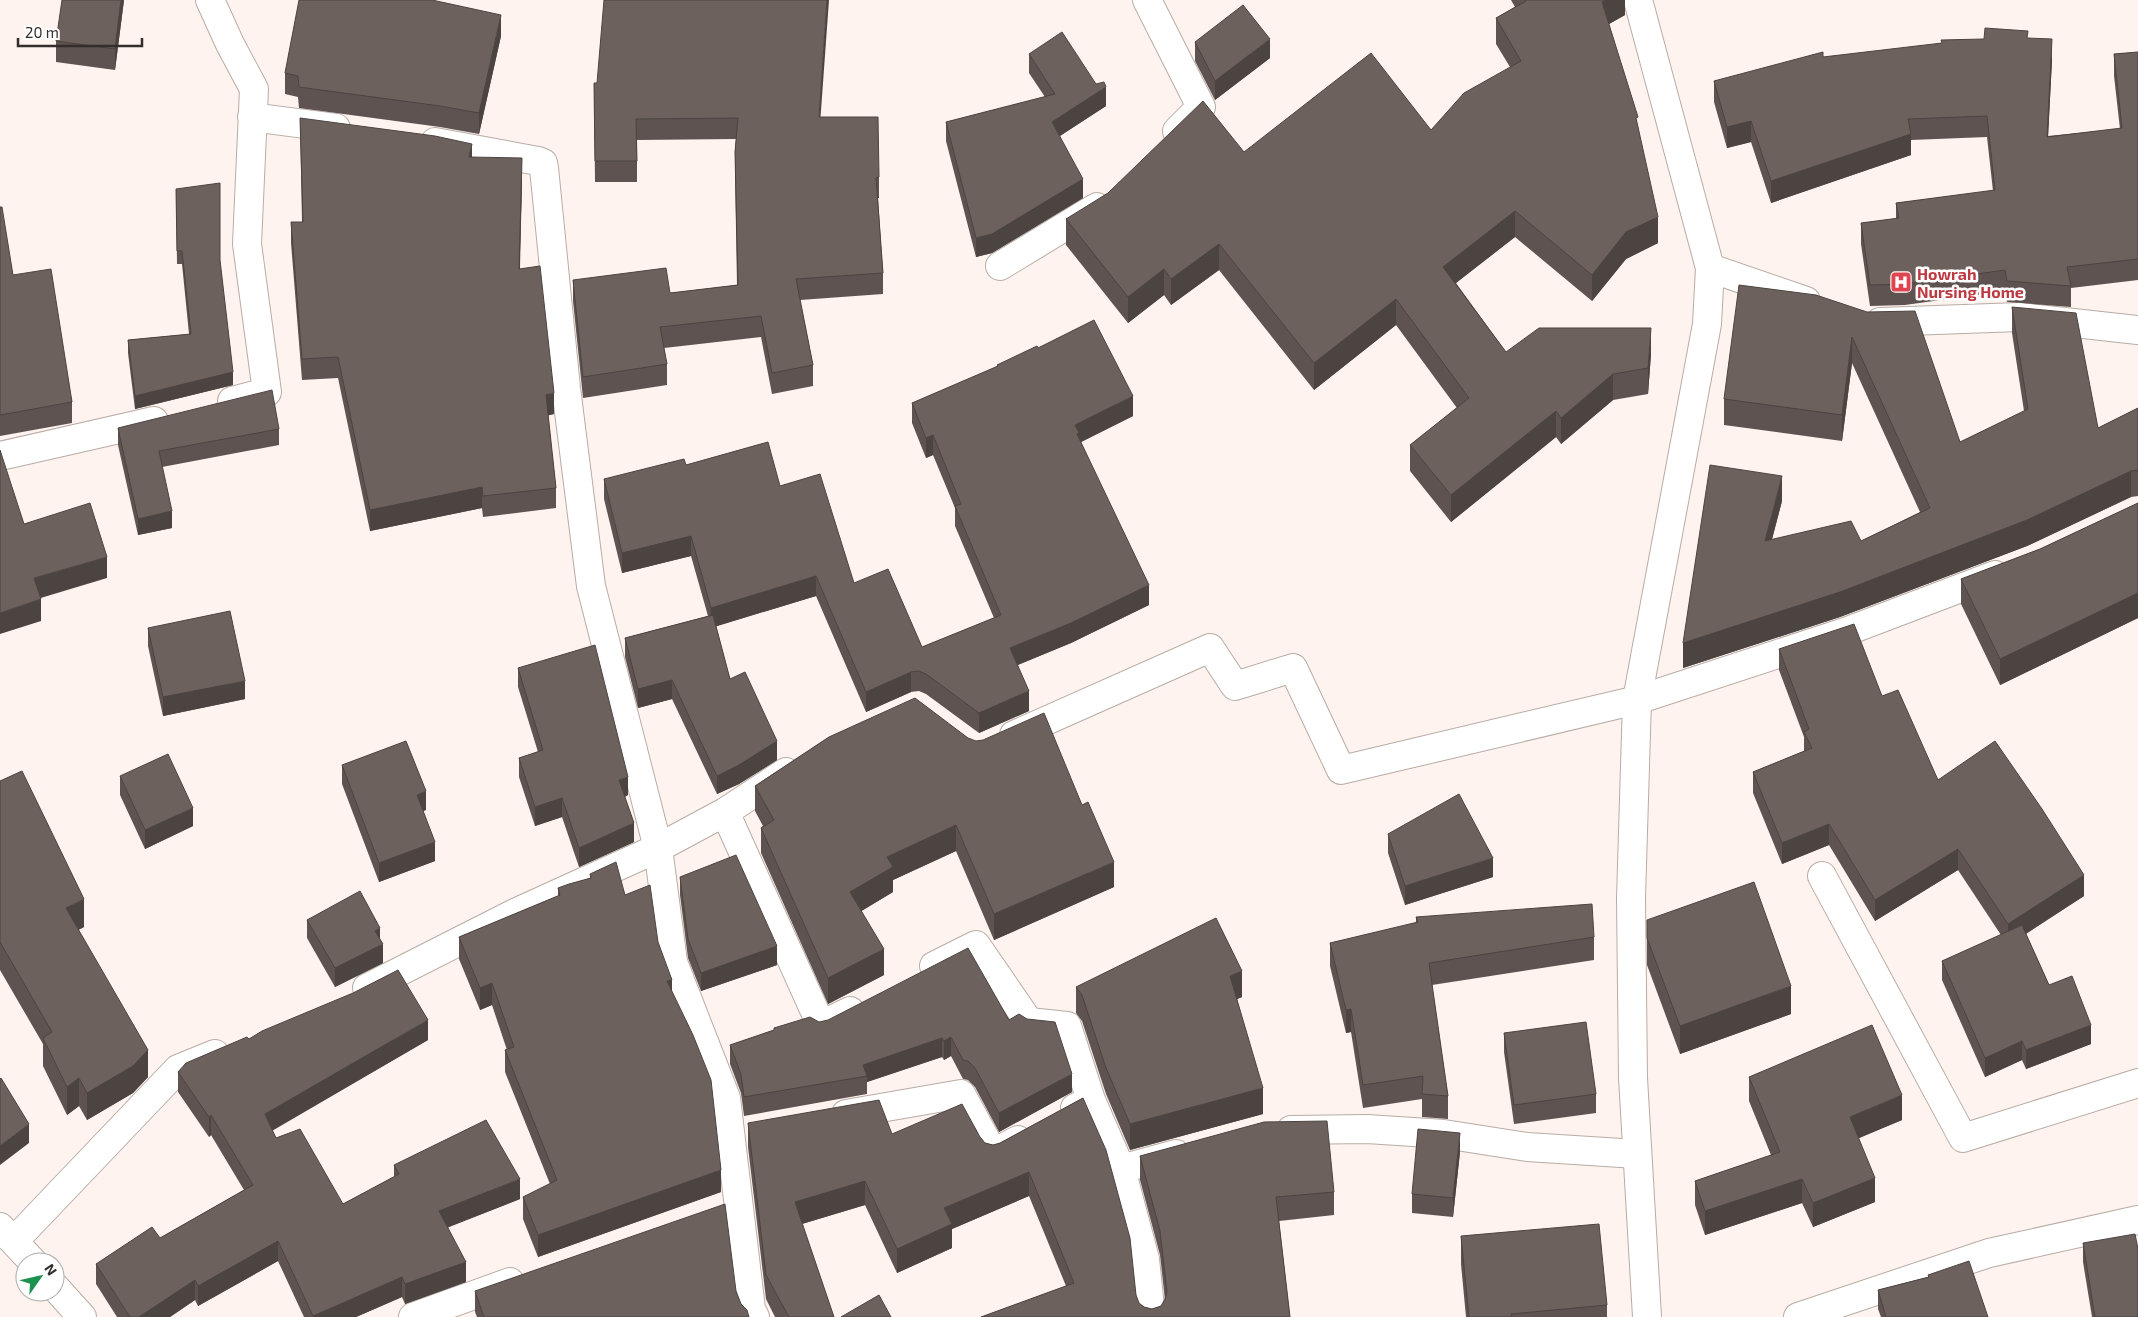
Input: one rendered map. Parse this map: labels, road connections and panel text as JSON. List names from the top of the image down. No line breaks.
{"places":{"hospital":["Howrah Nursing Home"]},"scale_bar":"20 m","north":"top right"}
